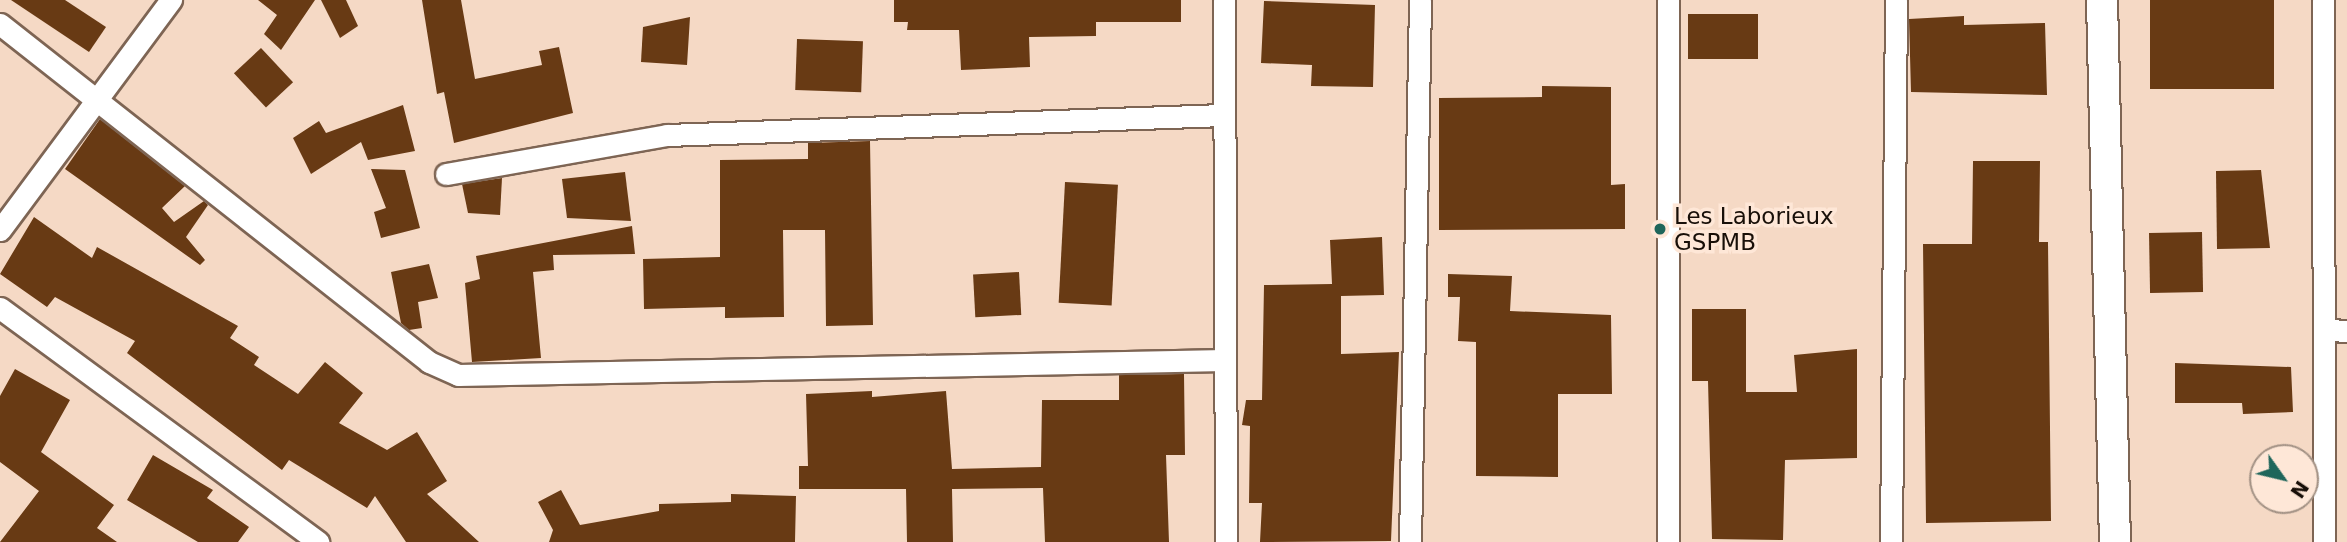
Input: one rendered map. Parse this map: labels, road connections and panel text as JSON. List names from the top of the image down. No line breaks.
{"places":["Les Laborieux GSPMB"],"north":"bottom right"}
